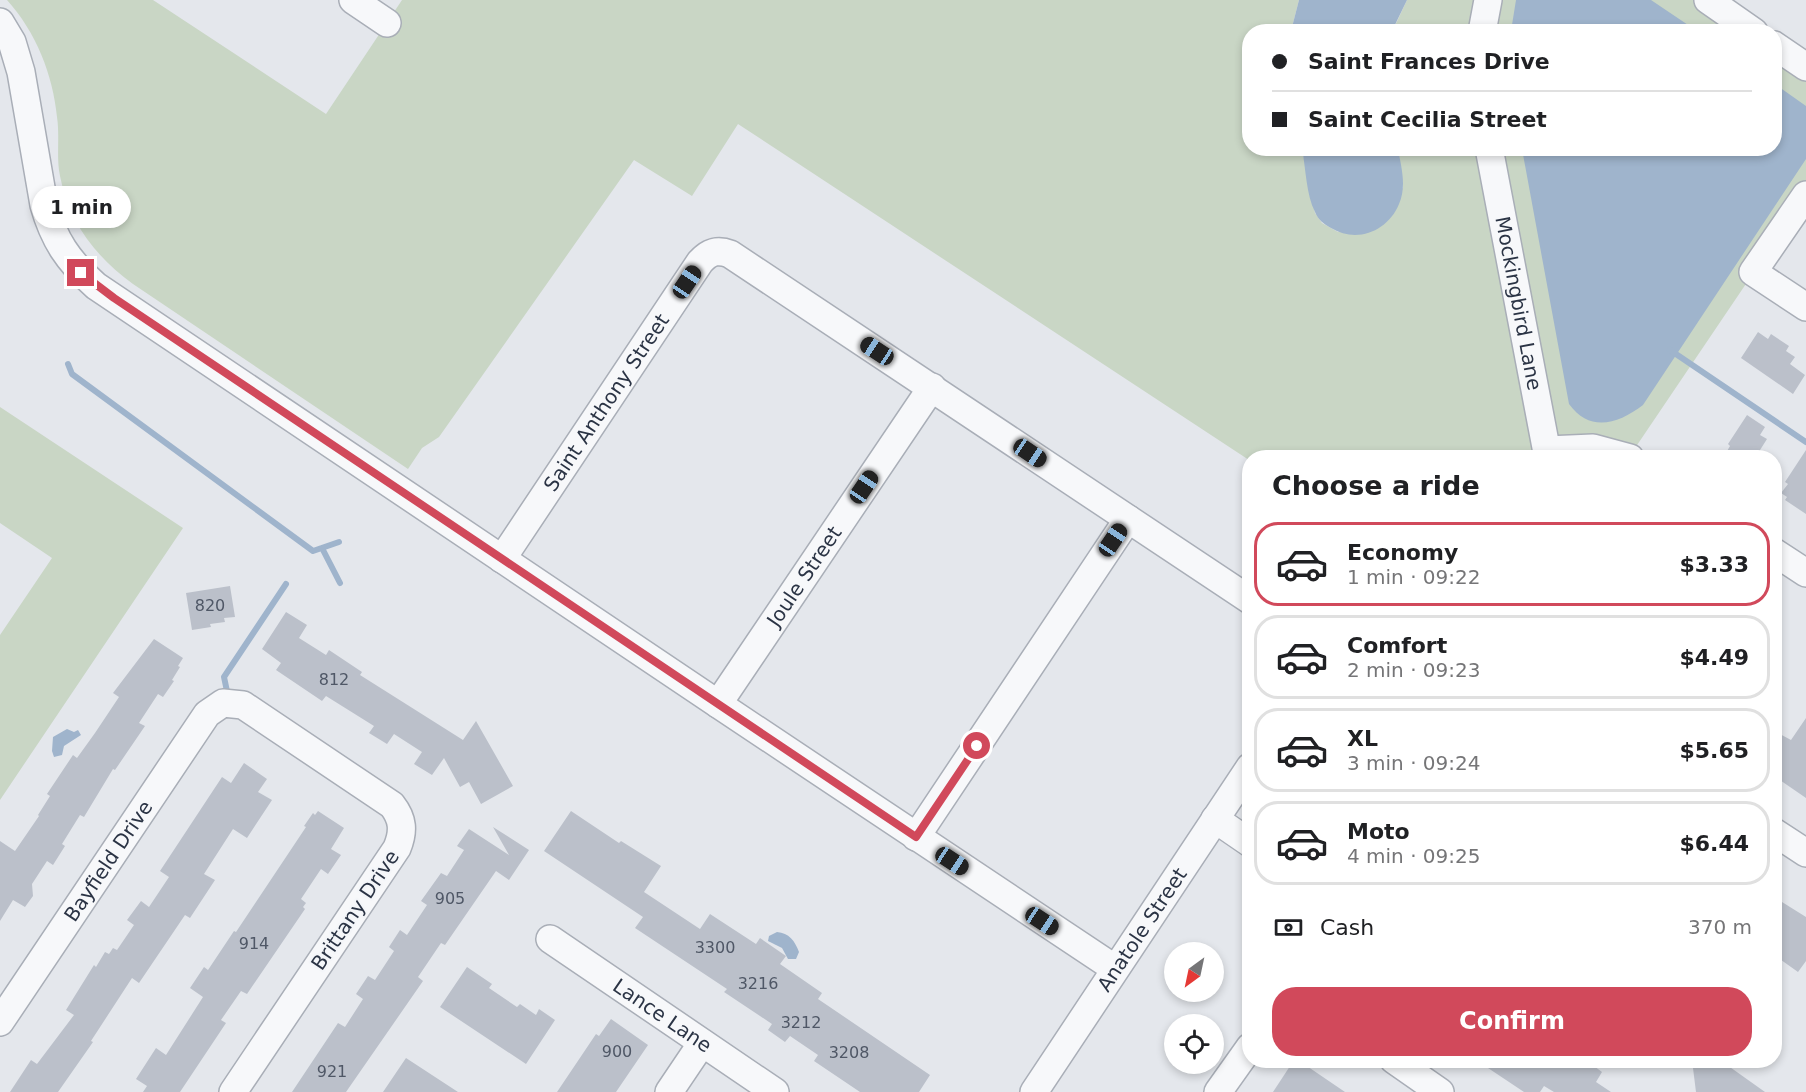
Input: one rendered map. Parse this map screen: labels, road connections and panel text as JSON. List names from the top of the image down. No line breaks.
{"streets":{"street":["Mockingbird Lane","Saint Anthony Street","Joule Street","Bayfield Drive","Brittany Drive","Anatole Street","Lance Lane"]},"crossings":[["Saint Anthony Street","Joule Street"],["Bayfield Drive","Brittany Drive"]],"house_numbers":["820","812","905","914","3300","3216","3212","900","3208","921"],"north":"bottom left","page":{"banner":["Saint Frances Drive","Saint Cecilia Street"],"bubble":"1 min","heading":"Choose a ride","list":[{"name":"Economy","note":"1 min · 09:22","value":"$3.33"},{"name":"Comfort","note":"2 min · 09:23","value":"$4.49"},{"name":"XL","note":"3 min · 09:24","value":"$5.65"},{"name":"Moto","note":"4 min · 09:25","value":"$6.44"}],"pay":["Cash","370 m"],"buttons":"Confirm"}}
